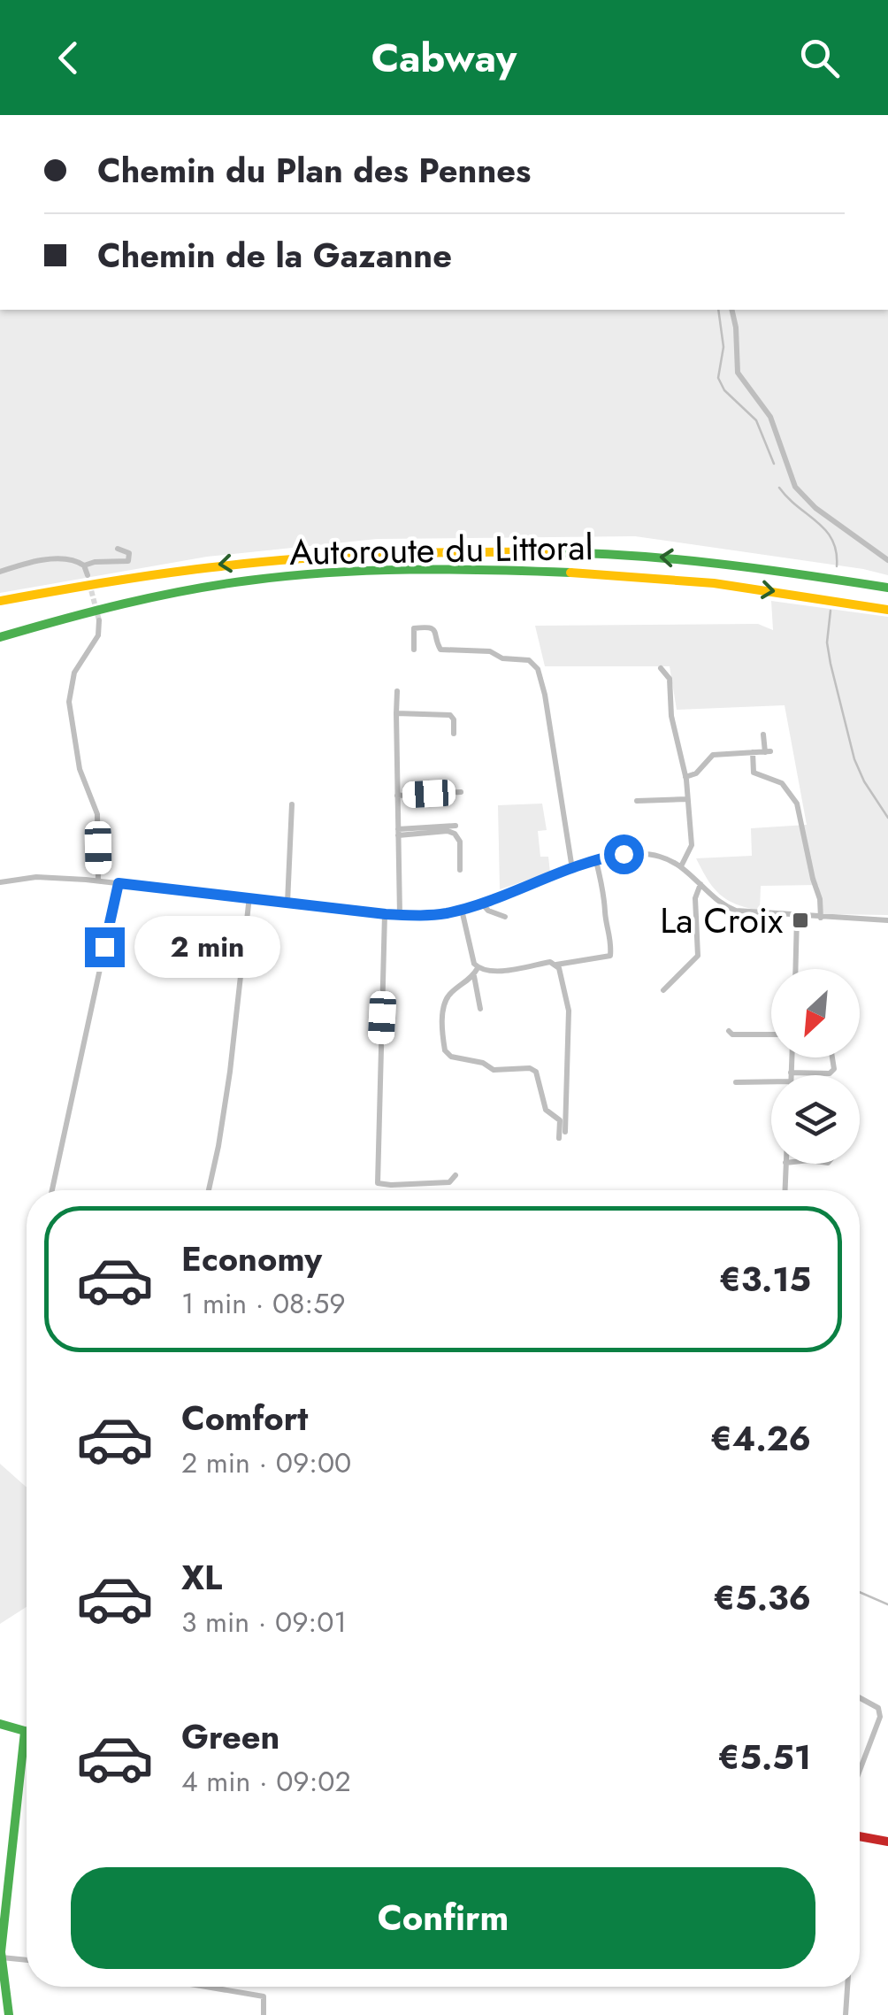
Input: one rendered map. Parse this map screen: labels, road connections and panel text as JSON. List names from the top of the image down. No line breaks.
{"streets":{"main road":["Autoroute du Littoral"]},"places":{"transit":["La Croix"]},"north":"bottom left","page":{"header":"Cabway","banner":["Chemin du Plan des Pennes","Chemin de la Gazanne"],"bubble":"2 min","list":[{"name":"Economy","note":"1 min · 08:59","value":"€3.15"},{"name":"Comfort","note":"2 min · 09:00","value":"€4.26"},{"name":"XL","note":"3 min · 09:01","value":"€5.36"},{"name":"Green","note":"4 min · 09:02","value":"€5.51"}],"buttons":"Confirm"}}
